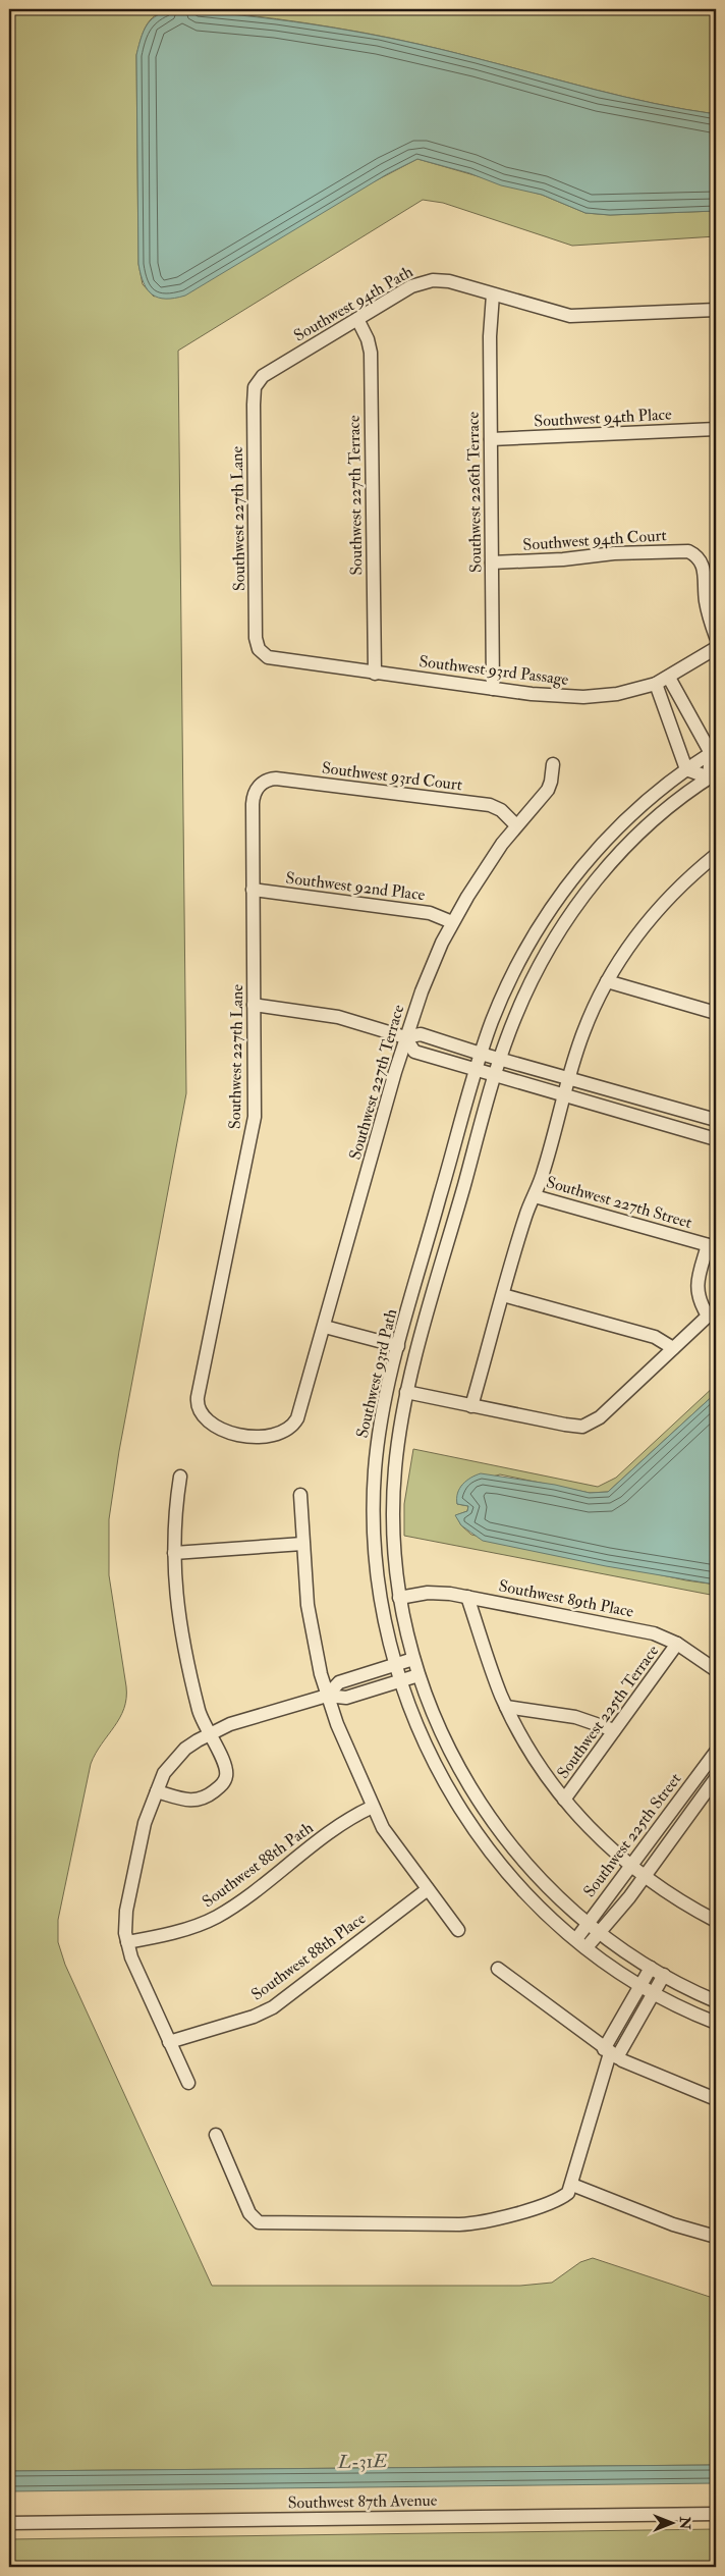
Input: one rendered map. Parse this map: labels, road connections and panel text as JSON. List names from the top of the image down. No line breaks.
{"streets":{"street":["Southwest 94th Path","Southwest 94th Place","Southwest 226th Terrace","Southwest 227th Terrace","Southwest 227th Lane","Southwest 94th Court","Southwest 93rd Passage","Southwest 93rd Court","Southwest 92nd Place","Southwest 227th Street","Southwest 93rd Path","Southwest 89th Place","Southwest 225th Terrace","Southwest 225th Street","Southwest 88th Path","Southwest 88th Place","Southwest 87th Avenue"]},"crossings":[["Southwest 94th Path","Southwest 226th Terrace"],["Southwest 94th Path","Southwest 227th Terrace"],["Southwest 94th Path","Southwest 227th Lane"],["Southwest 94th Place","Southwest 226th Terrace"],["Southwest 226th Terrace","Southwest 94th Court"],["Southwest 226th Terrace","Southwest 93rd Passage"],["Southwest 227th Terrace","Southwest 227th Lane"],["Southwest 227th Terrace","Southwest 93rd Passage"],["Southwest 227th Terrace","Southwest 93rd Court"],["Southwest 227th Terrace","Southwest 92nd Place"],["Southwest 227th Lane","Southwest 93rd Passage"],["Southwest 227th Lane","Southwest 93rd Court"],["Southwest 227th Lane","Southwest 92nd Place"],["Southwest 227th Street","Southwest 93rd Path"],["Southwest 93rd Path","Southwest 89th Place"],["Southwest 93rd Path","Southwest 225th Street"],["Southwest 89th Place","Southwest 225th Terrace"]],"water":["L-31E"],"north":"right"}
